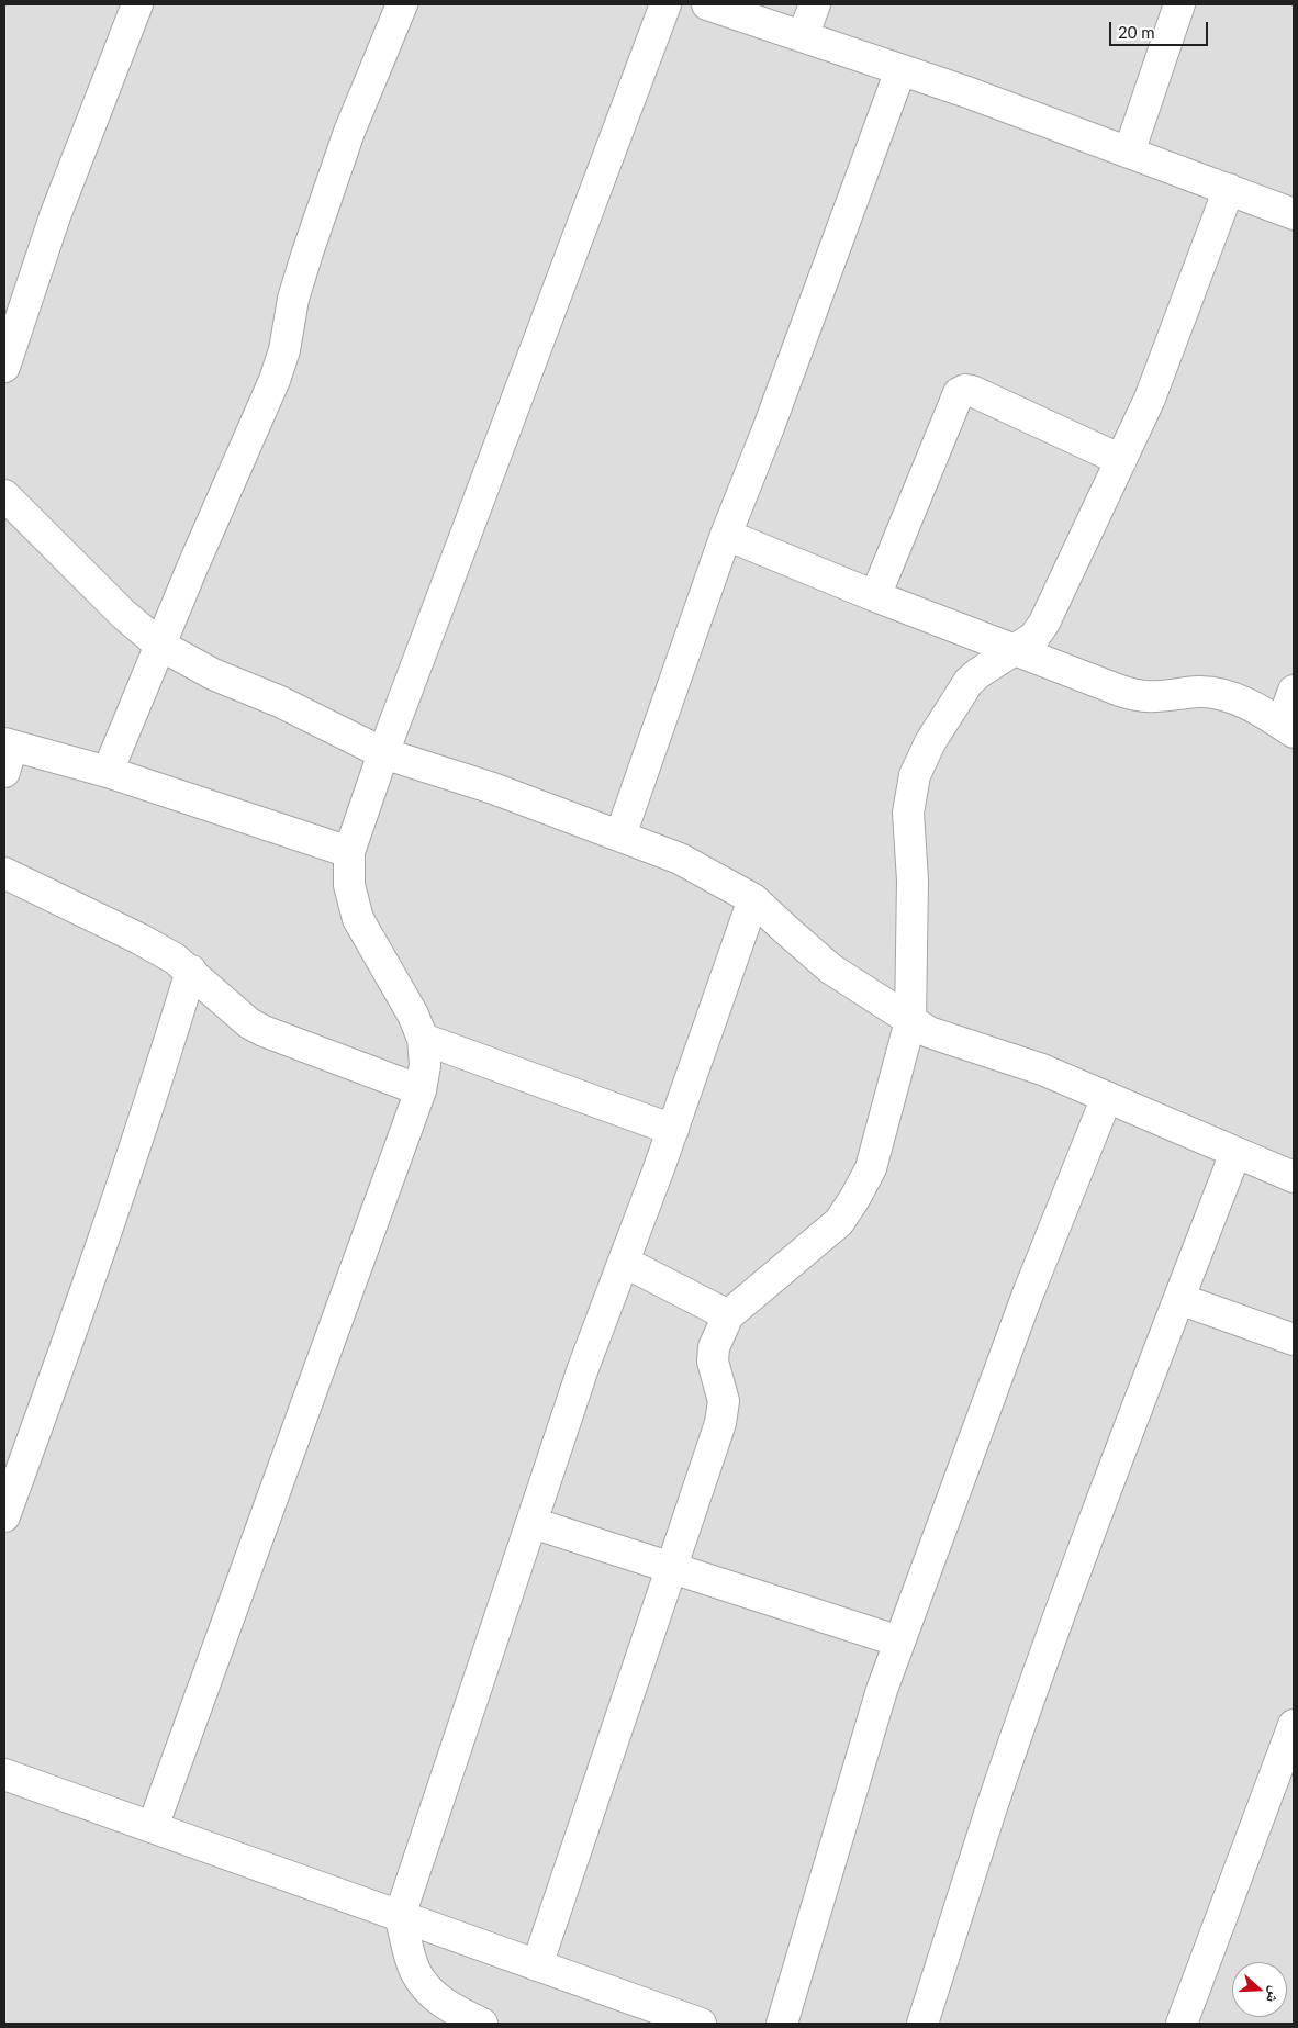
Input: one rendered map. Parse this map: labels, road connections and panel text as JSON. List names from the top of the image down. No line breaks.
{"scale_bar":"20 m","north":"right"}
